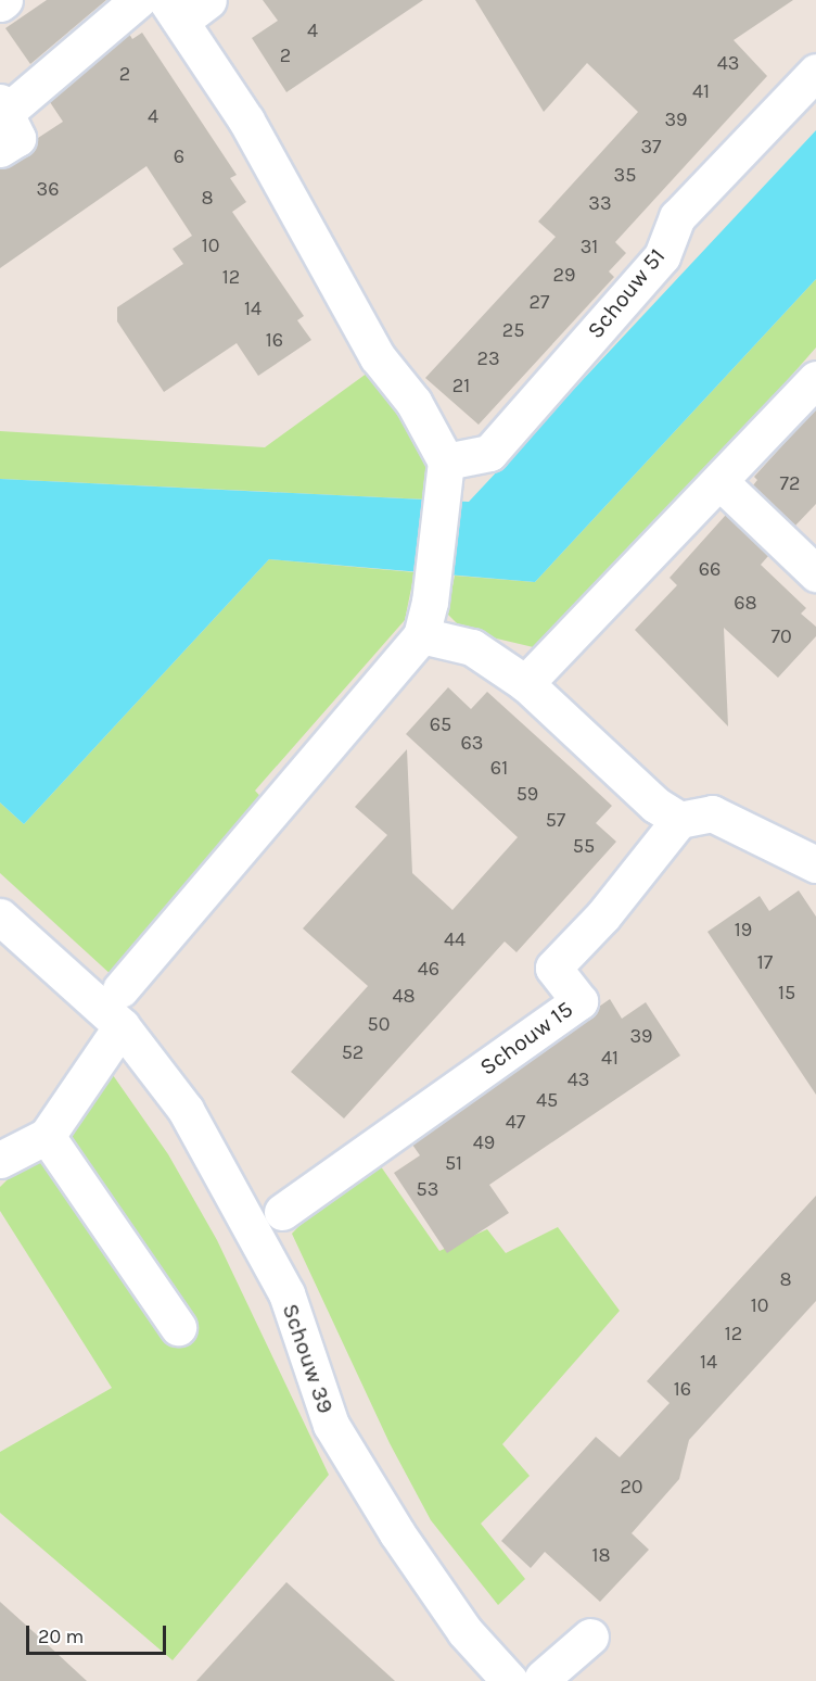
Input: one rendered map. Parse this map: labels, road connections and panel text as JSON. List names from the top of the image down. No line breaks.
{"streets":{"street":["Schouw 51","Schouw 15","Schouw 39"]},"house_numbers":["4","2","43","2","41","4","39","37","6","35","36","8","33","10","31","29","12","27","14","25","16","23","21","72","66","68","70","65","63","61","59","57","55","19","44","17","46","15","48","50","39","52","41","43","45","47","49","51","53","8","10","12","14","16","20","18"],"scale_bar":"20 m"}
